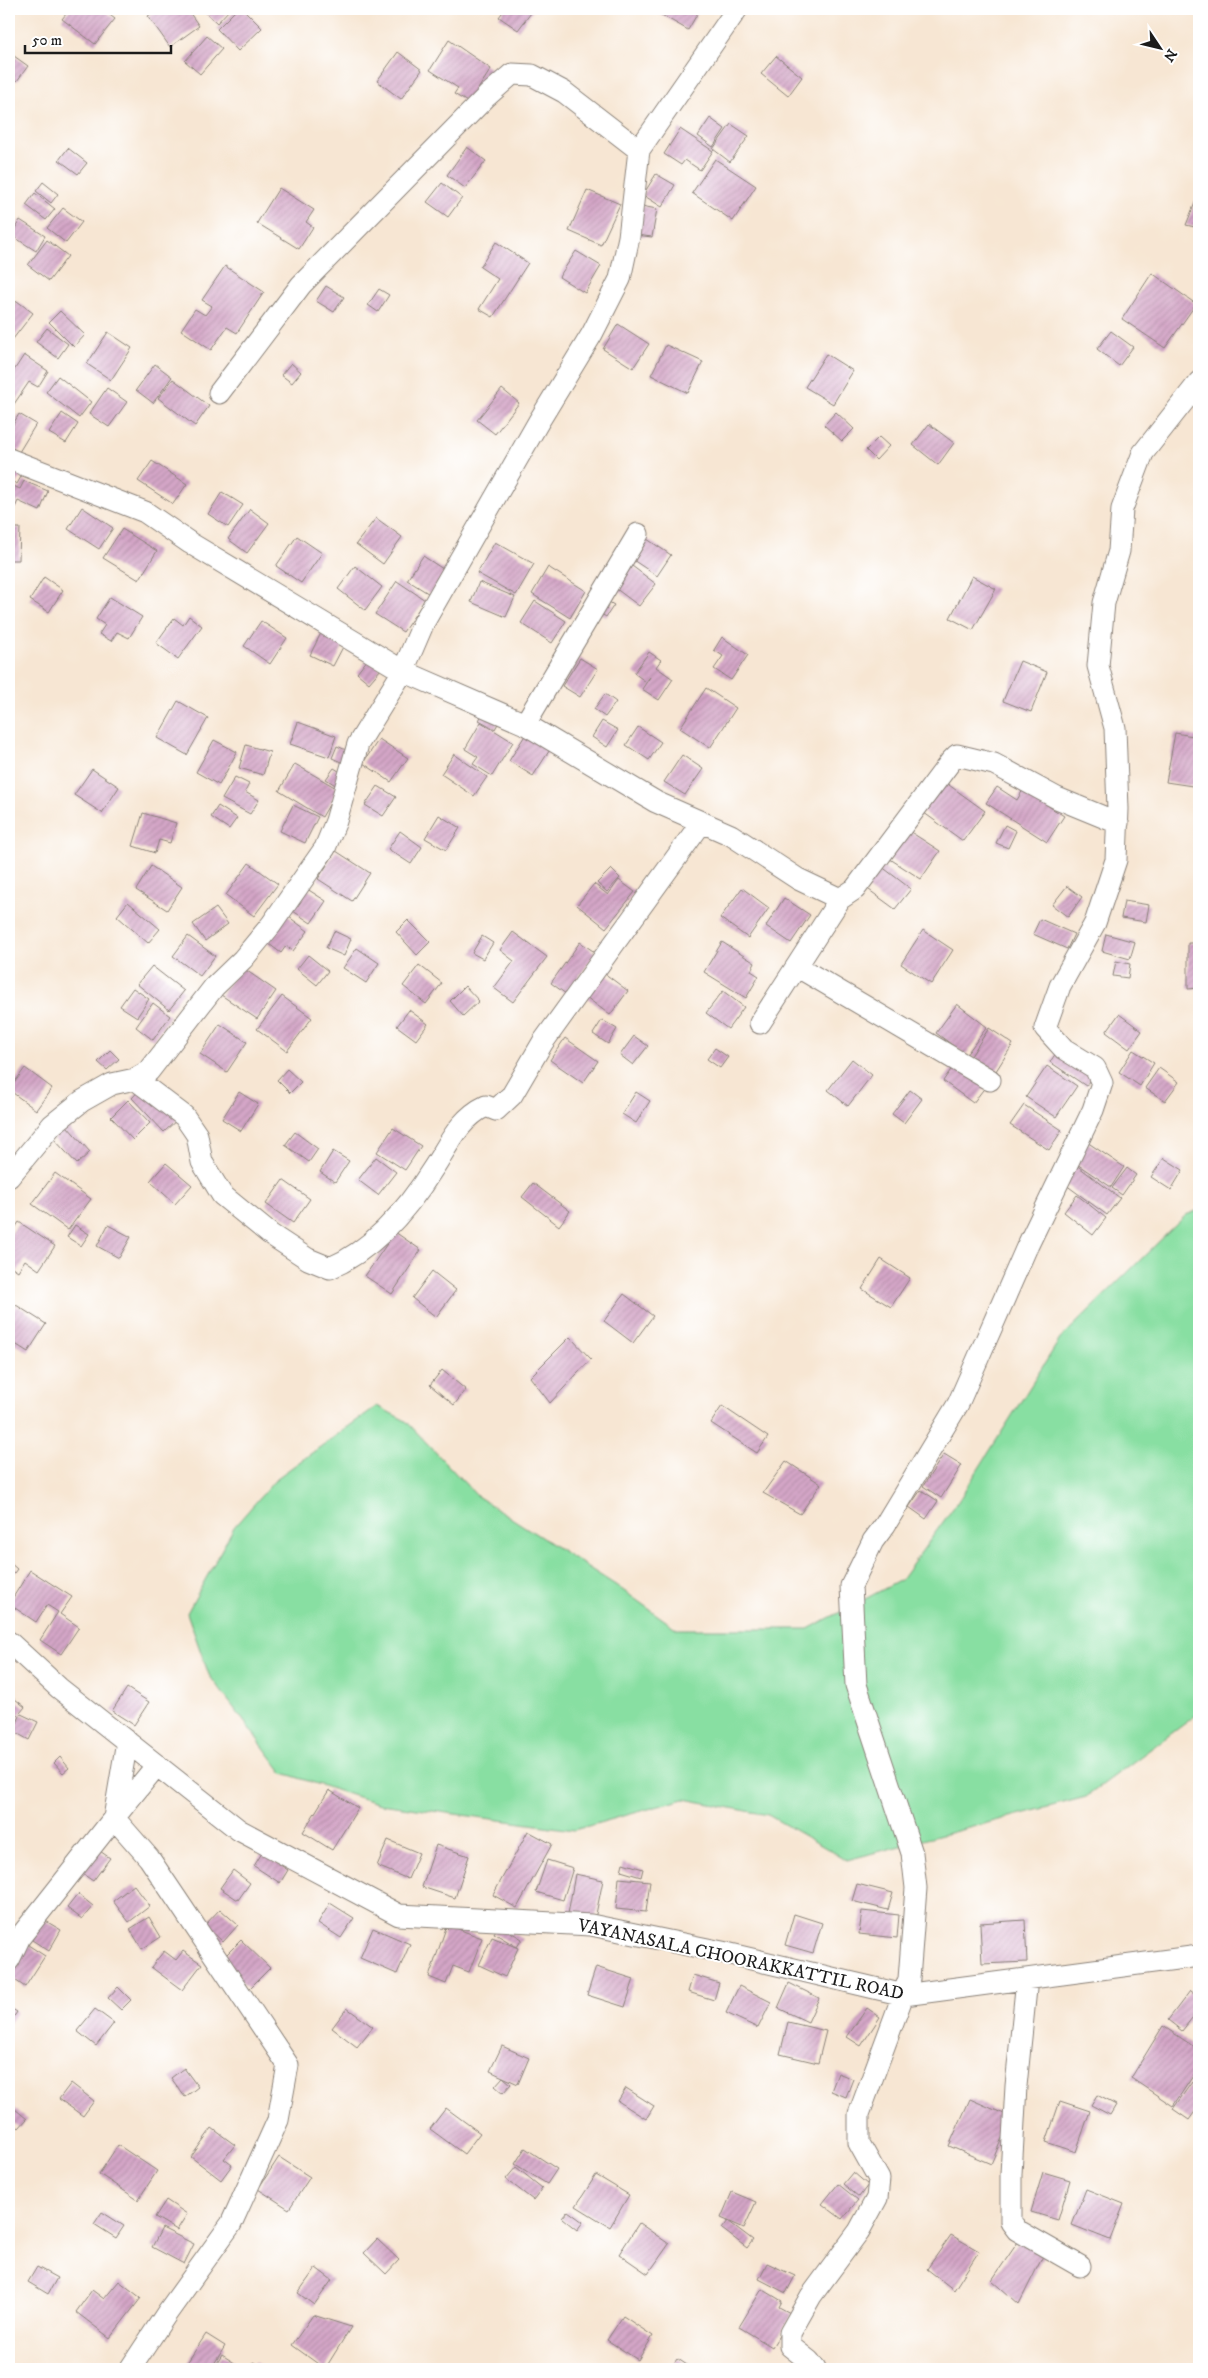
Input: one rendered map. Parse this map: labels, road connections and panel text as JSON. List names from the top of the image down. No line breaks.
{"streets":{"street":["VAYANASALA CHOORAKKATTIL ROAD"]},"scale_bar":"50 m","north":"bottom right"}
